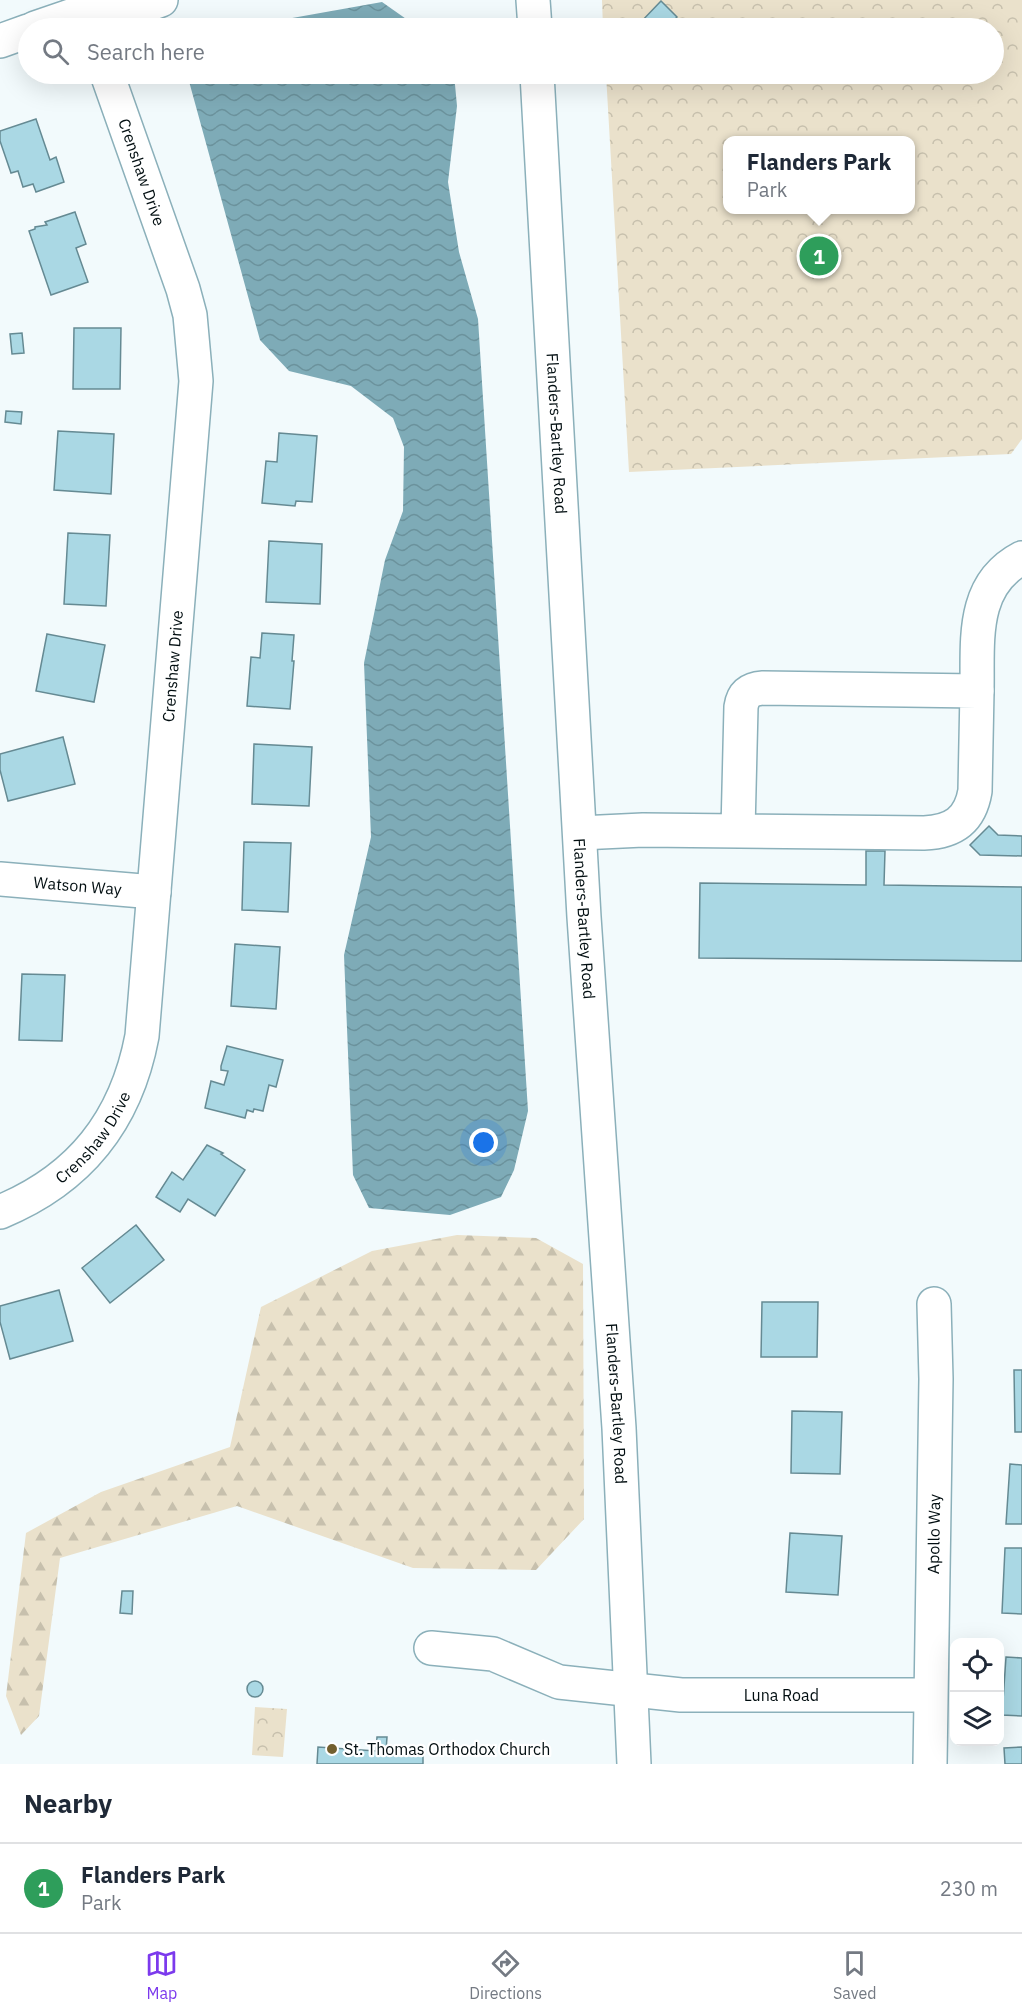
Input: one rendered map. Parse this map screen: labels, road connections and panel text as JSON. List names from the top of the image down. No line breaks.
{"streets":{"street":["Crenshaw Drive","Flanders-Bartley Road","Watson Way","Apollo Way","Luna Road"]},"crossings":[["Crenshaw Drive","Watson Way"],["Flanders-Bartley Road","Luna Road"],["Apollo Way","Luna Road"]],"places":["St. Thomas Orthodox Church"],"page":{"search":"Search here","popup":["Flanders Park","Park"],"pins":"1","heading":"Nearby","list":[{"mark":"1","name":"Flanders Park","note":"Park","value":"230 m"}],"nav":["Map","Directions","Saved"]}}
